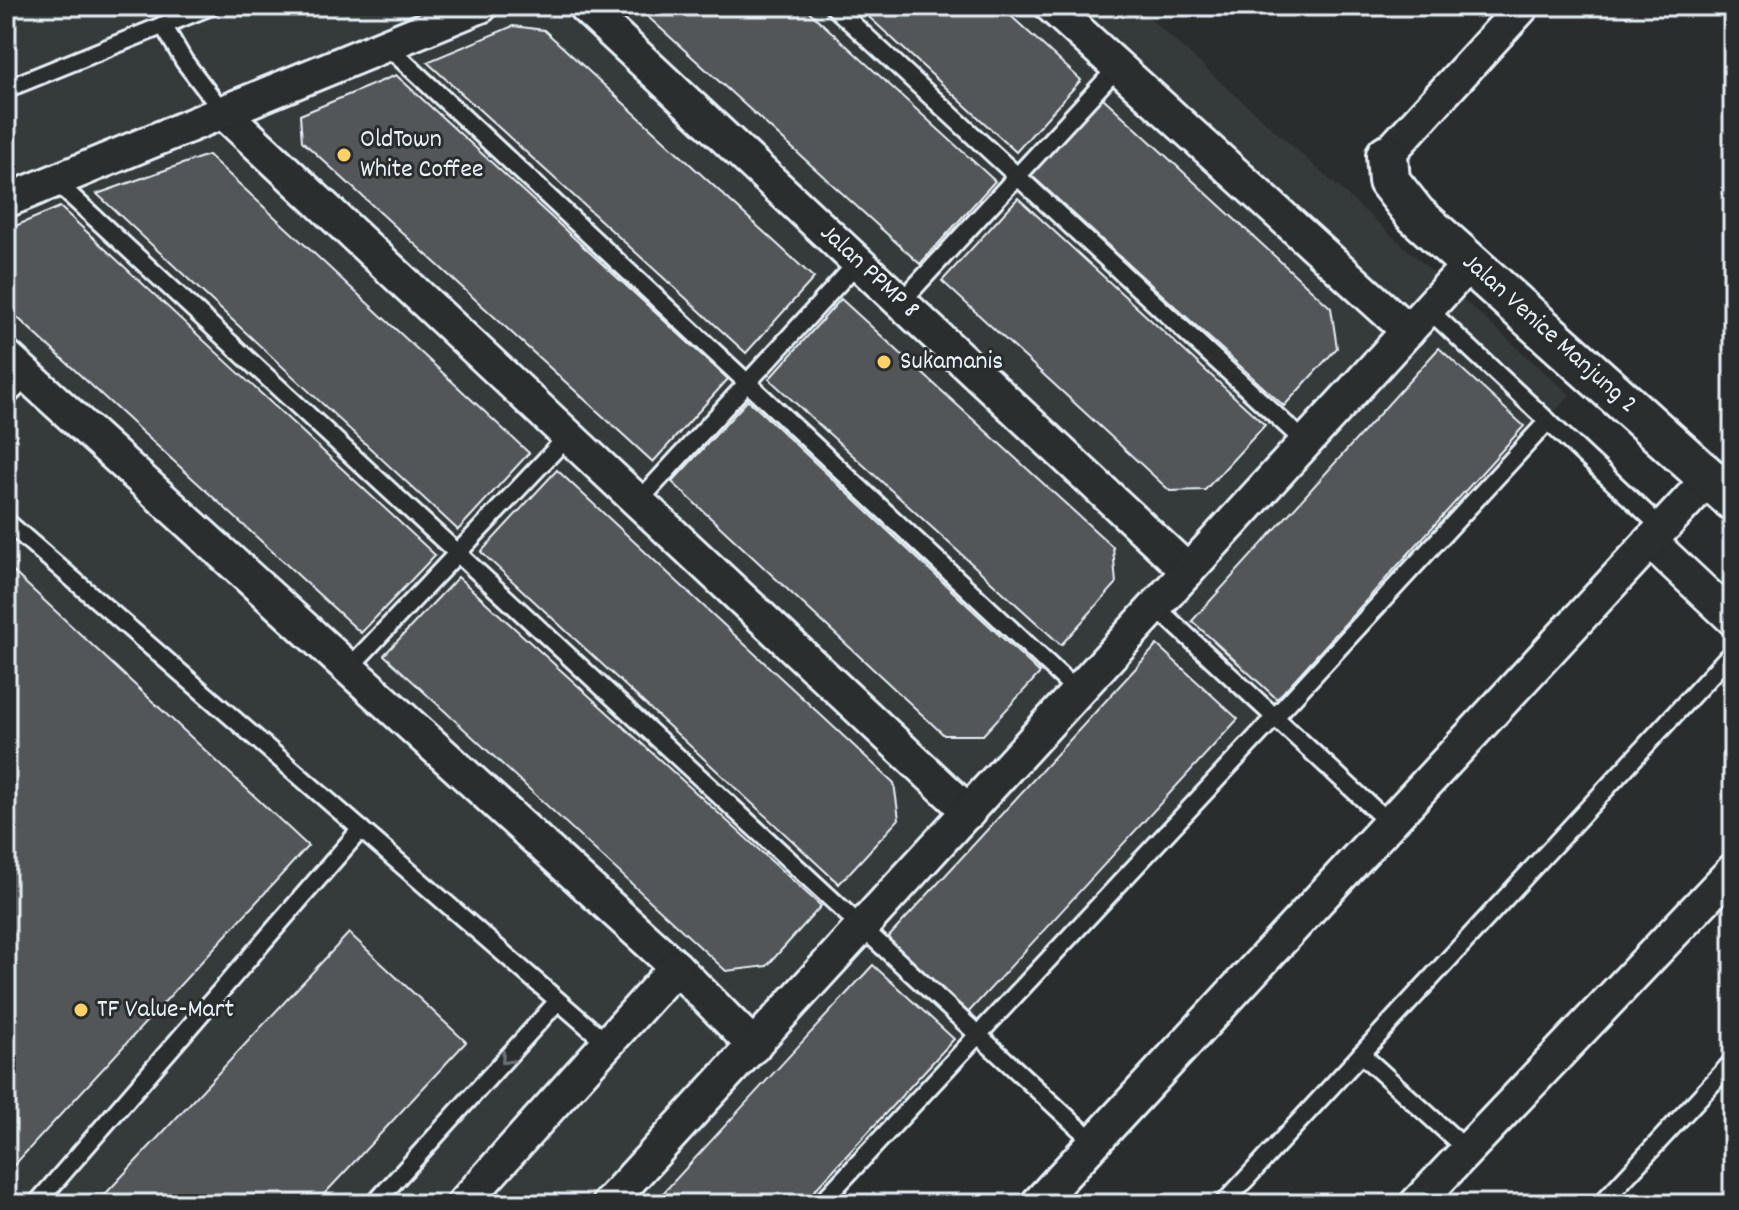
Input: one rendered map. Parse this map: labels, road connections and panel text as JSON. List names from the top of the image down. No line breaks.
{"streets":{"street":["Jalan PPMP 8","Jalan Venice Manjung 2"]},"places":["OldTown White Coffee","Sukamanis","TF Value-Mart"]}
